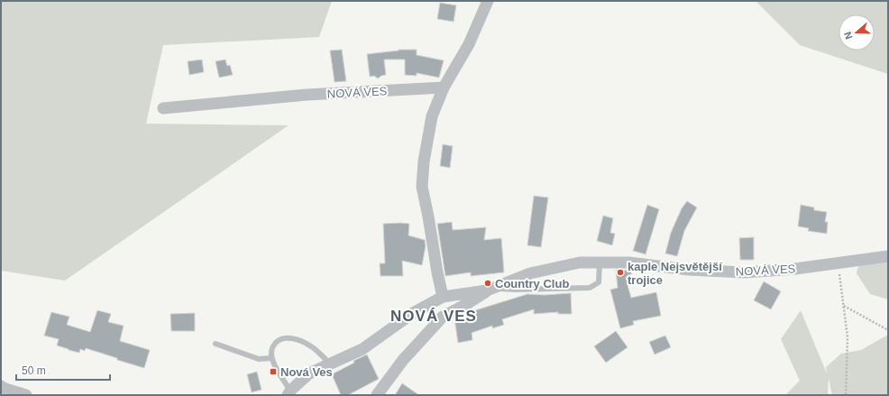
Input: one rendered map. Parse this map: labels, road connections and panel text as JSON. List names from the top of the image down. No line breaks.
{"streets":{"street":["NOVÁ VES"]},"districts":["NOVÁ VES"],"places":{"other":["kaple Nejsvětější trojice","Country Club"],"transit":["Nová Ves"]},"scale_bar":"50 m","north":"left"}
